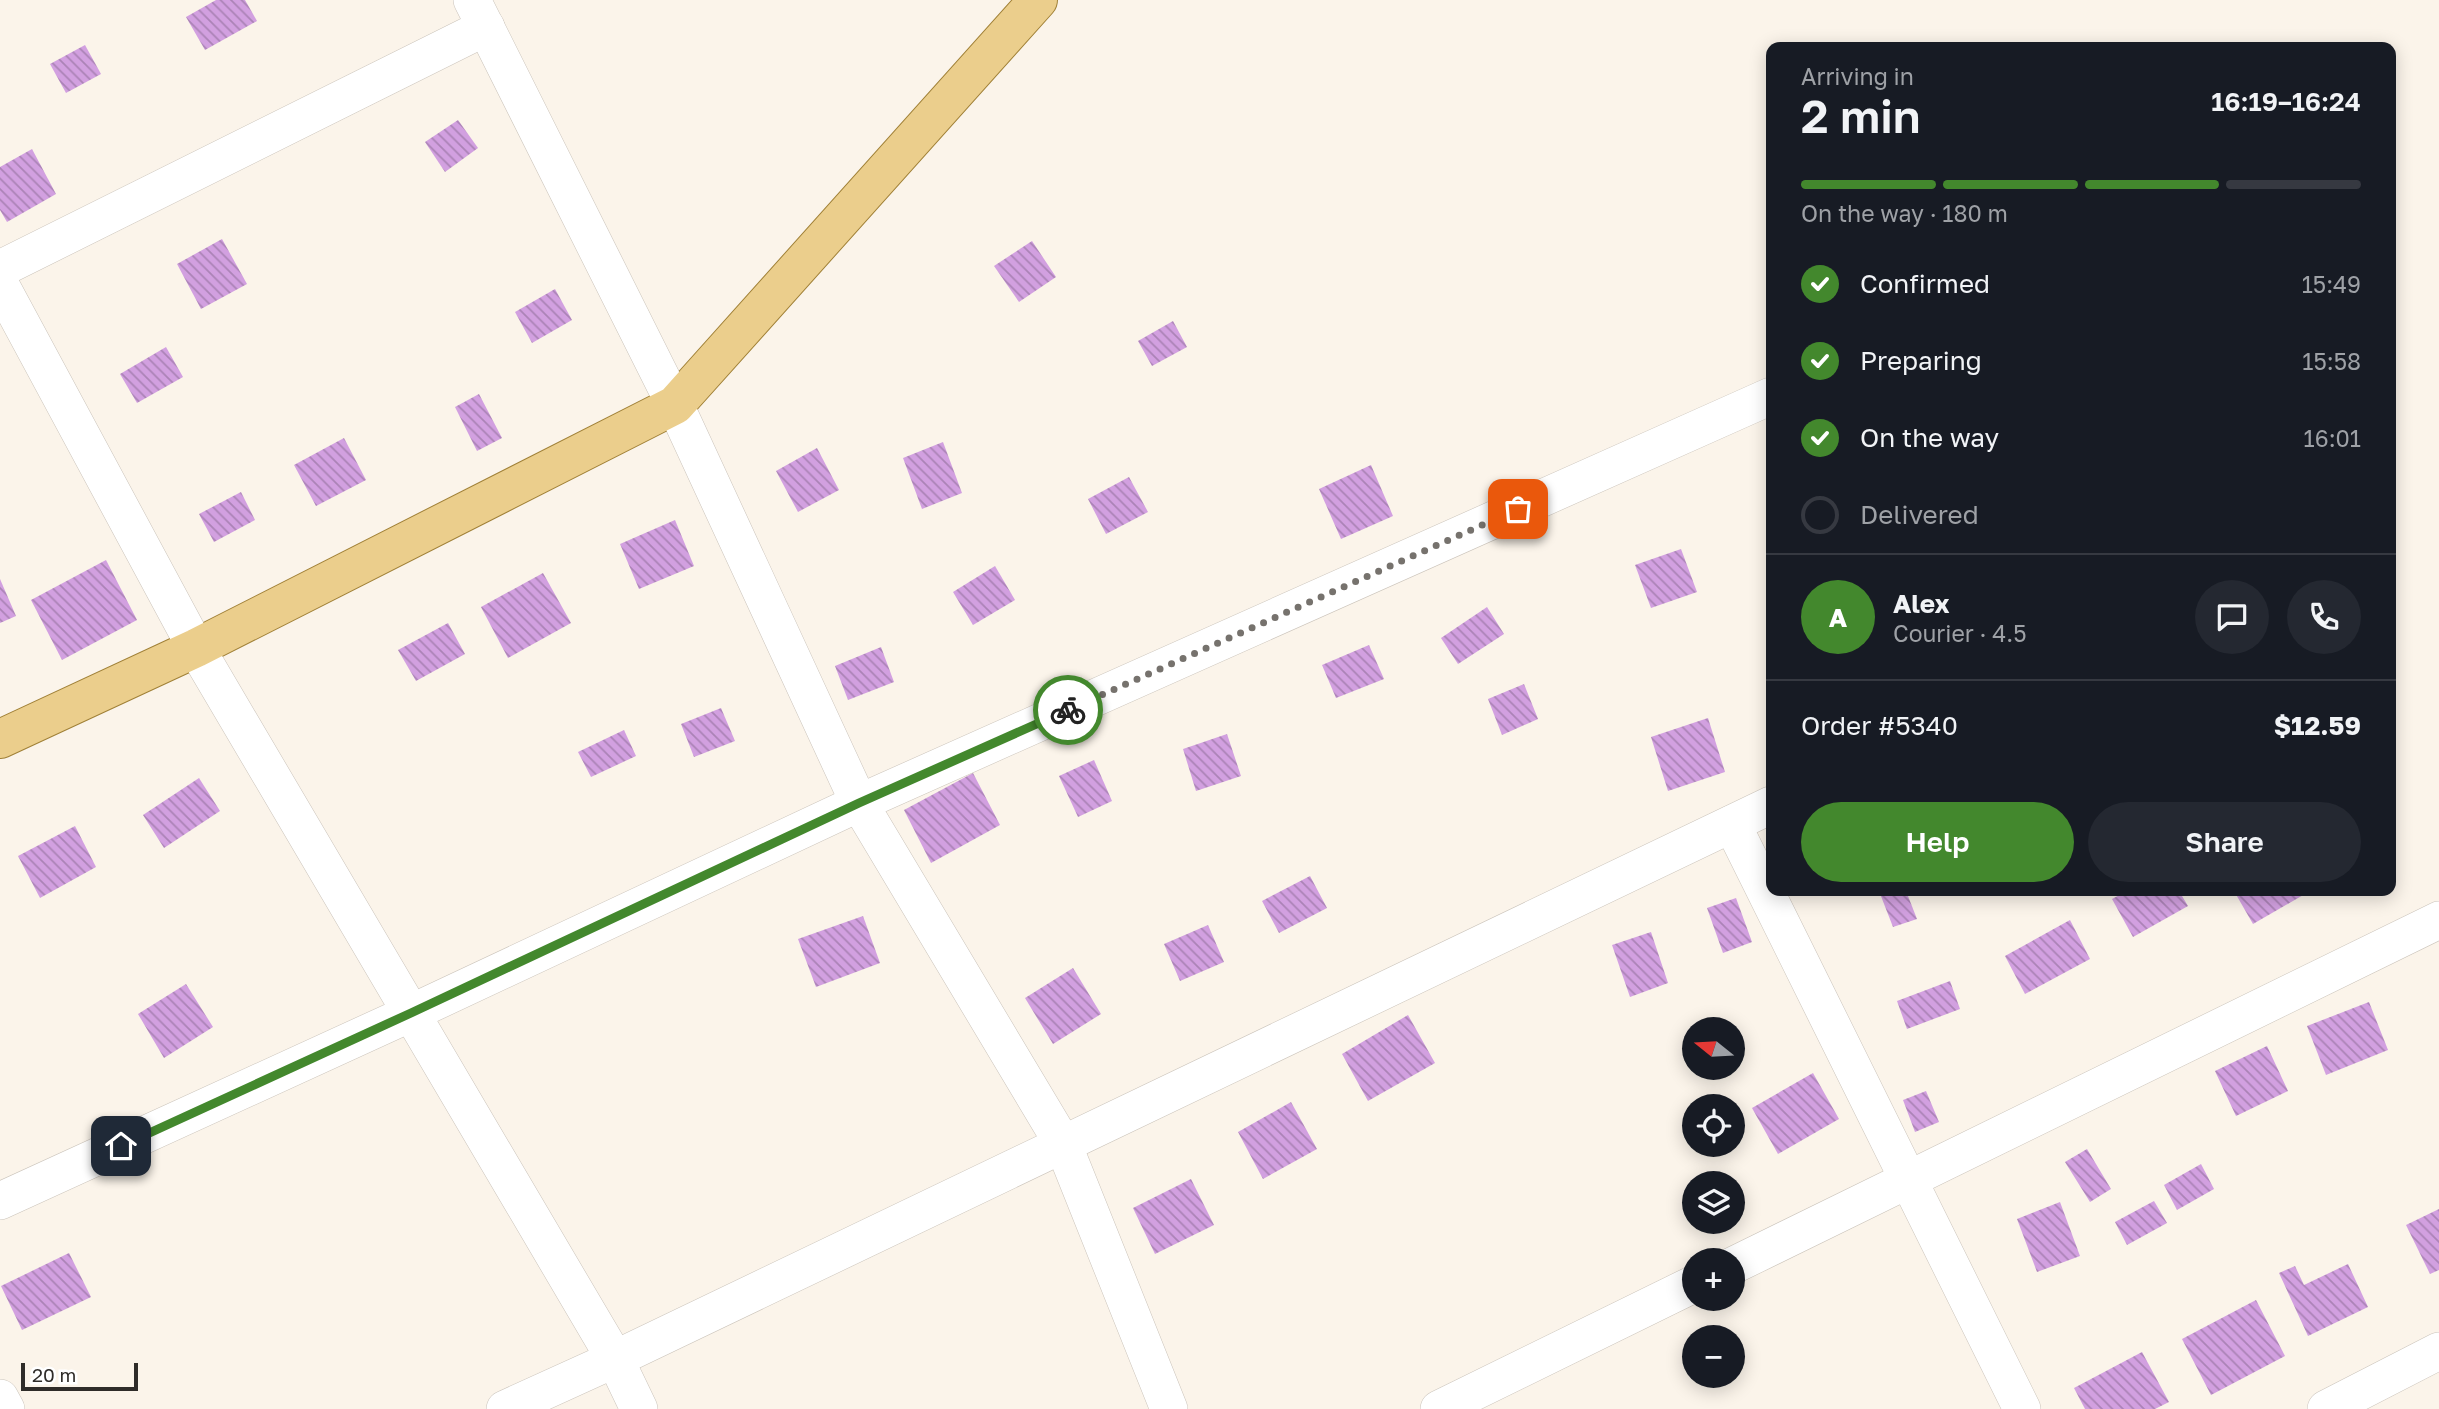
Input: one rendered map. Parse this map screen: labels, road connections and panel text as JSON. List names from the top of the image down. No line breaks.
{"scale_bar":"20 m","north":"left","page":{"heading":["2 min","Arriving in","16:19–16:24"],"panel":["Alex","Courier · 4.5","Order #5340","$12.59"],"bar":"On the way · 180 m","list":[["Confirmed","15:49"],["Preparing","15:58"],["On the way","16:01"],"Delivered"],"round":"A","buttons":["Help","Share"],"map_buttons":["+","−"],"scale":"20 m"}}
